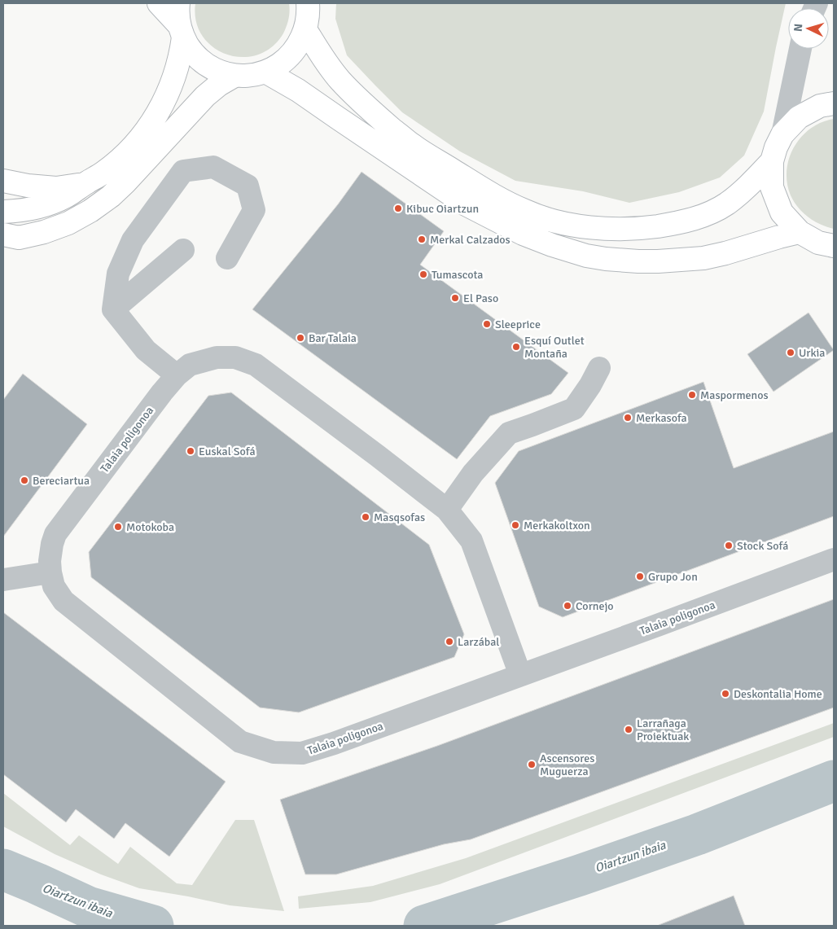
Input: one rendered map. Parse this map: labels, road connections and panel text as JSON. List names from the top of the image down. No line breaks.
{"streets":{"street":["Talaia poligonoa"]},"water":["Oiartzun ibaia"],"places":["Kibuc Oiartzun","Merkal Calzados","Tumascota","El Paso","Sleeprice","Bar Talaia","Esquí Outlet Montaña","Urkia","Maspormenos","Merkasofa","Euskal Sofá","Bereciartua","Masqsofas","Merkakoltxon","Motokoba","Stock Sofá","Grupo Jon","Cornejo","Larzábal","Deskontalia Home","Larrañaga Proiektuak","Ascensores Muguerza"],"north":"left"}
